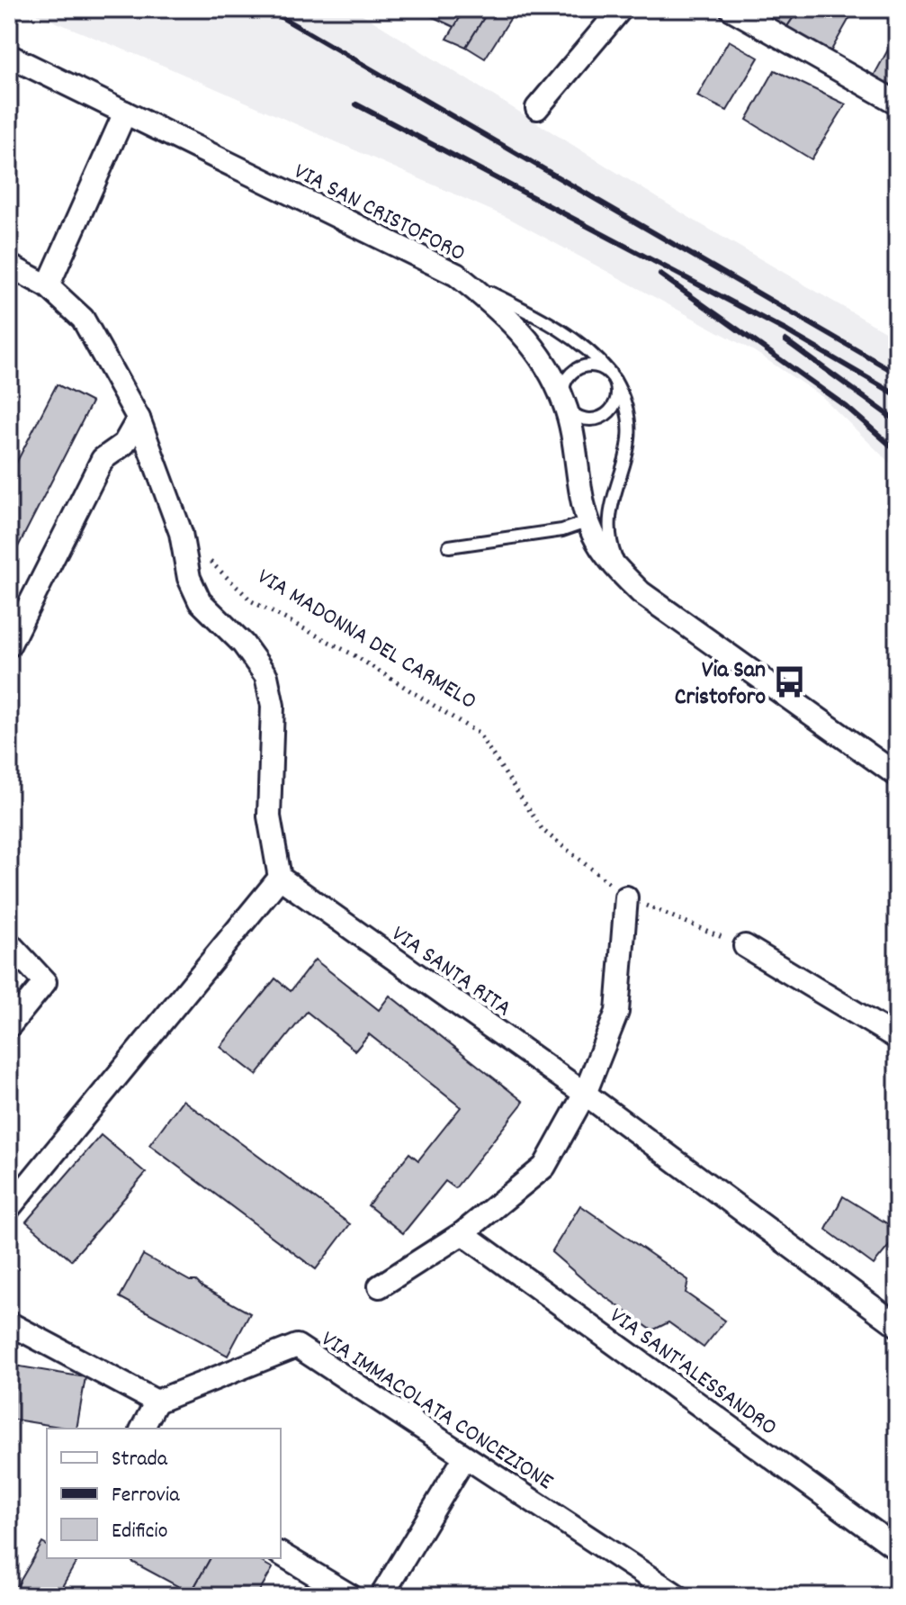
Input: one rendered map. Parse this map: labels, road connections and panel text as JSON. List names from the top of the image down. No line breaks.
{"streets":{"street":["VIA SAN CRISTOFORO","VIA SANTA RITA","VIA SANT'ALESSANDRO","VIA IMMACOLATA CONCEZIONE"],"path":["VIA MADONNA DEL CARMELO"]},"places":{"bus stop":["Via San Cristoforo"]},"legend":["Strada","Ferrovia","Edificio"]}
